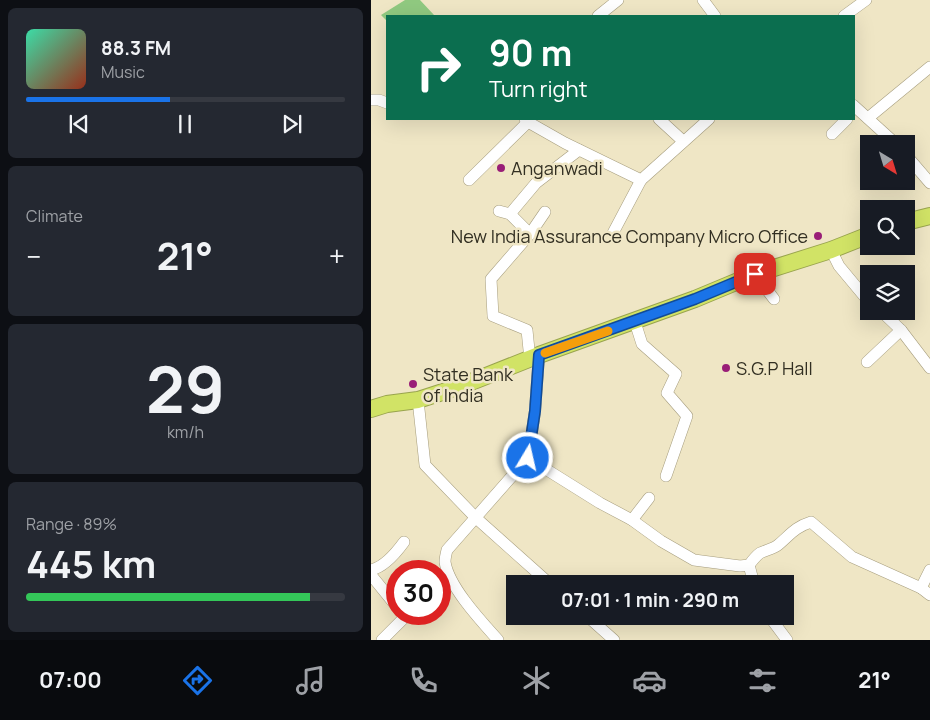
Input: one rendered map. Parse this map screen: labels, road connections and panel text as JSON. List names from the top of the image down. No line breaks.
{"places":["Anganwadi","New India Assurance Company Micro Office","S.G.P Hall","State Bank of India"],"north":"bottom right","page":{"turn":["90 m","Turn right"],"song":["88.3 FM","Music"],"tile":["Climate",["29","km/h"],["Range · 89%","445 km"]],"heat":["−","21°","+"],"limit":"30","trip":"07:01 · 1 min · 290 m","tabs":["07:00","21°"]}}
